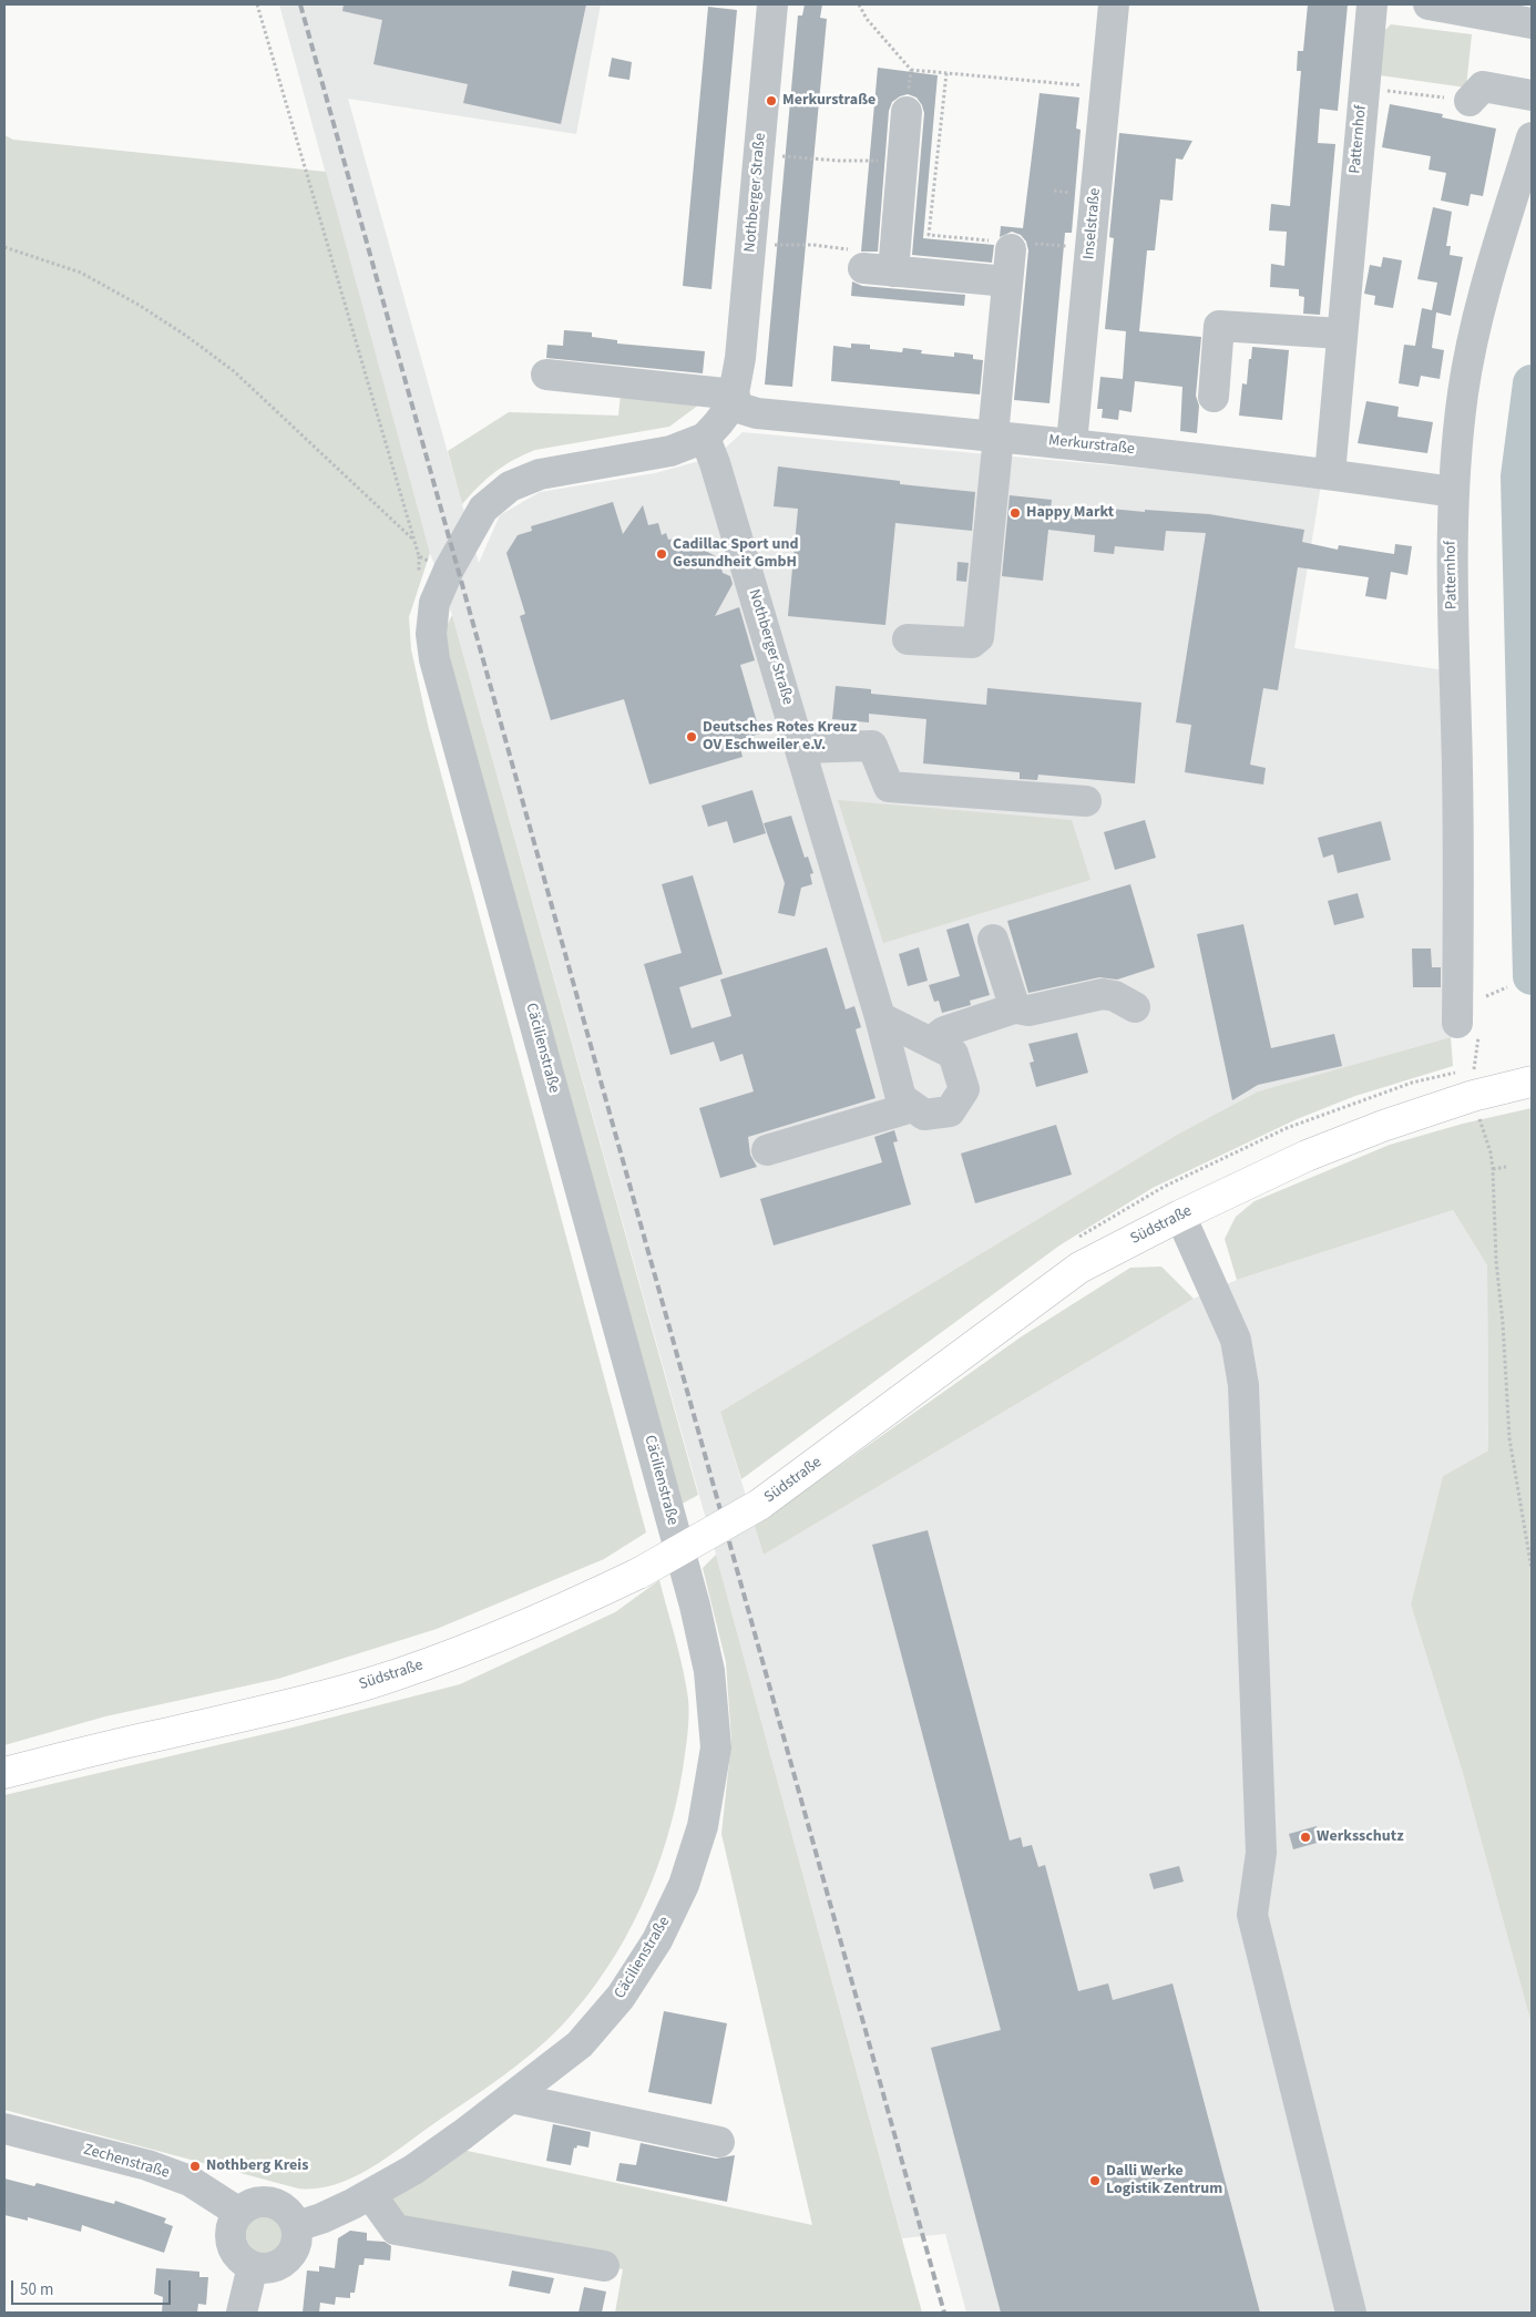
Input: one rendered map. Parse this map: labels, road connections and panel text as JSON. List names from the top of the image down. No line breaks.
{"streets":{"main road":["Südstraße"],"street":["Patternhof","Nothberger Straße","Inselstraße","Merkurstraße","Cäcilienstraße","Zechenstraße"]},"crossings":[["Patternhof","Merkurstraße"],["Nothberger Straße","Merkurstraße"],["Nothberger Straße","Cäcilienstraße"],["Inselstraße","Merkurstraße"],["Cäcilienstraße","Zechenstraße"]],"places":["Merkurstraße","Happy Markt","Cadillac Sport und Gesundheit GmbH","Deutsches Rotes Kreuz OV Eschweiler e.V.","Werksschutz","Nothberg Kreis","Dalli Werke Logistik Zentrum"],"scale_bar":"50 m"}
